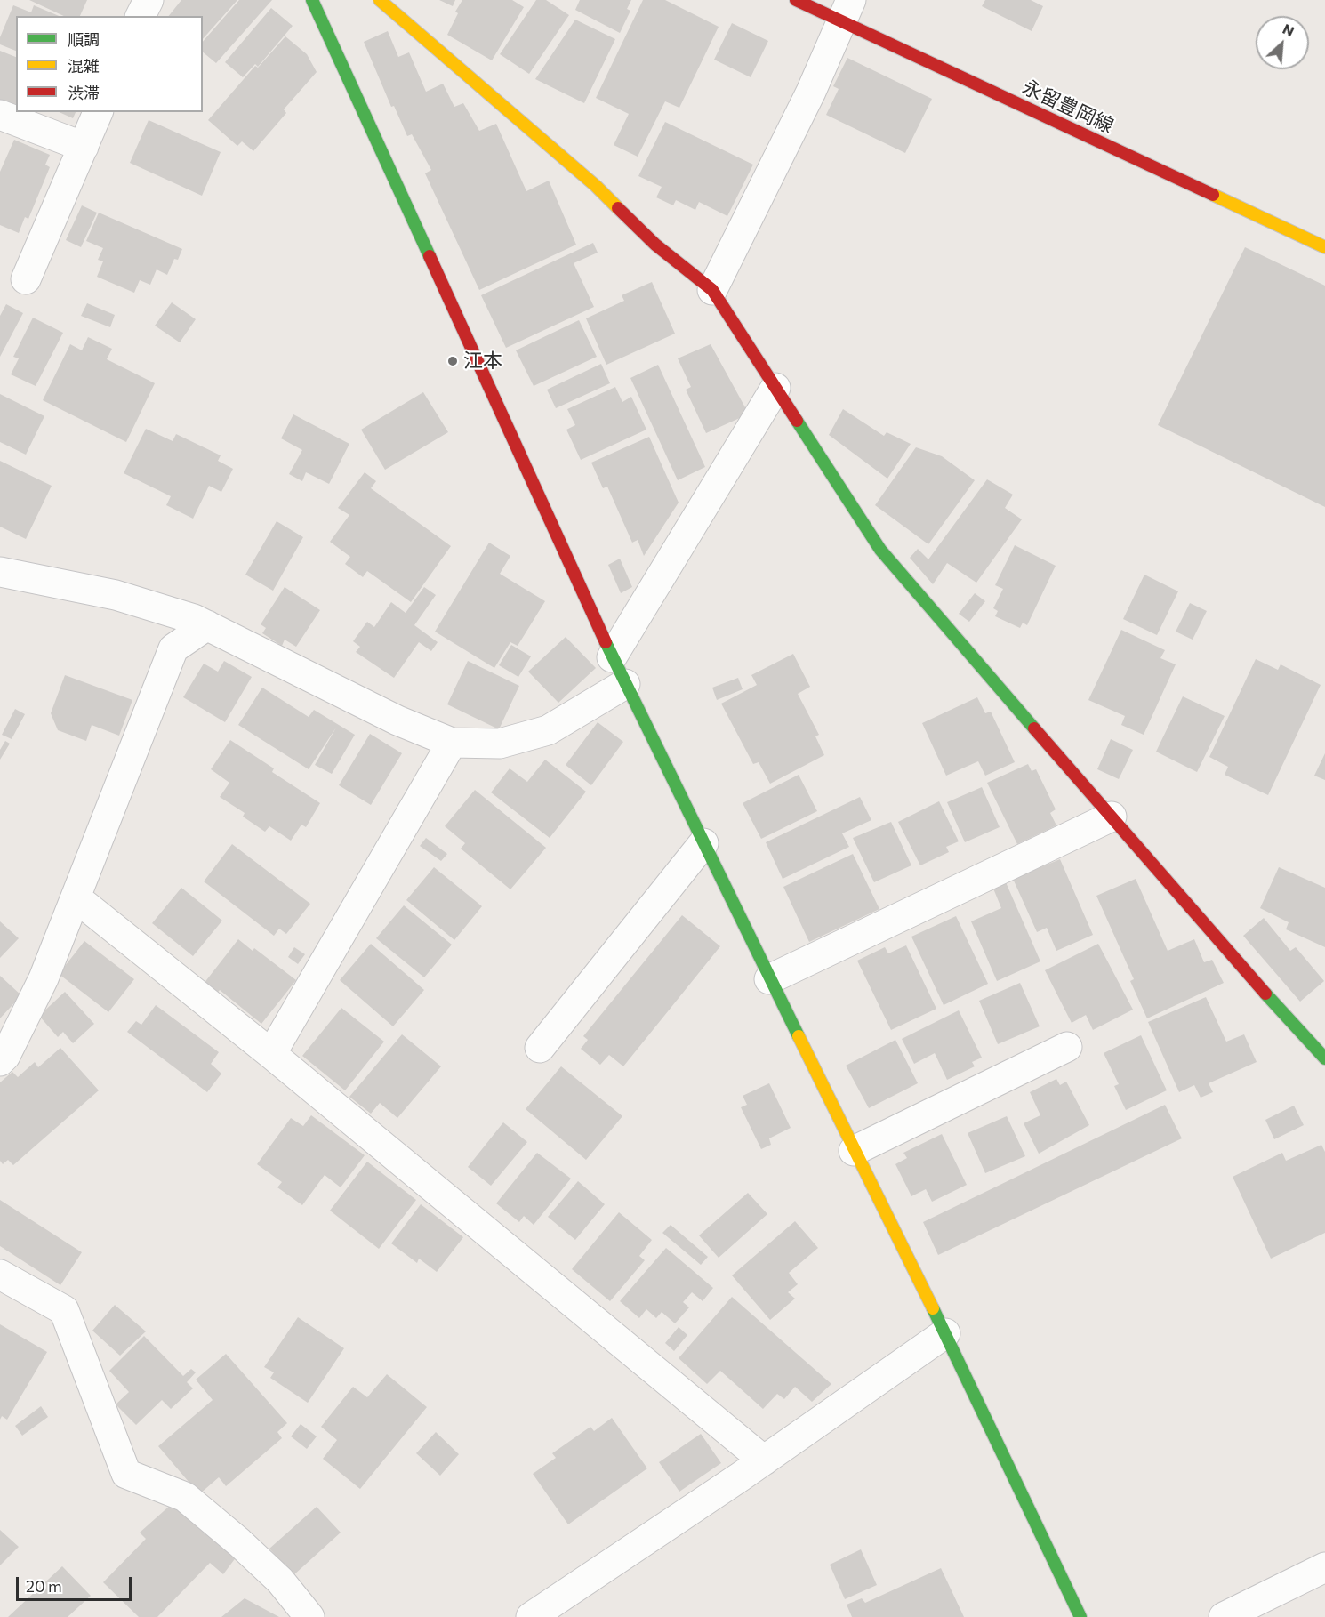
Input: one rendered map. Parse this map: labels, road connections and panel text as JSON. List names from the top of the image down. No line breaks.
{"streets":{"street":["永留豊岡線"]},"places":["江本"],"legend":["順調","混雑","渋滞"],"scale_bar":"20 m","north":"top right"}
